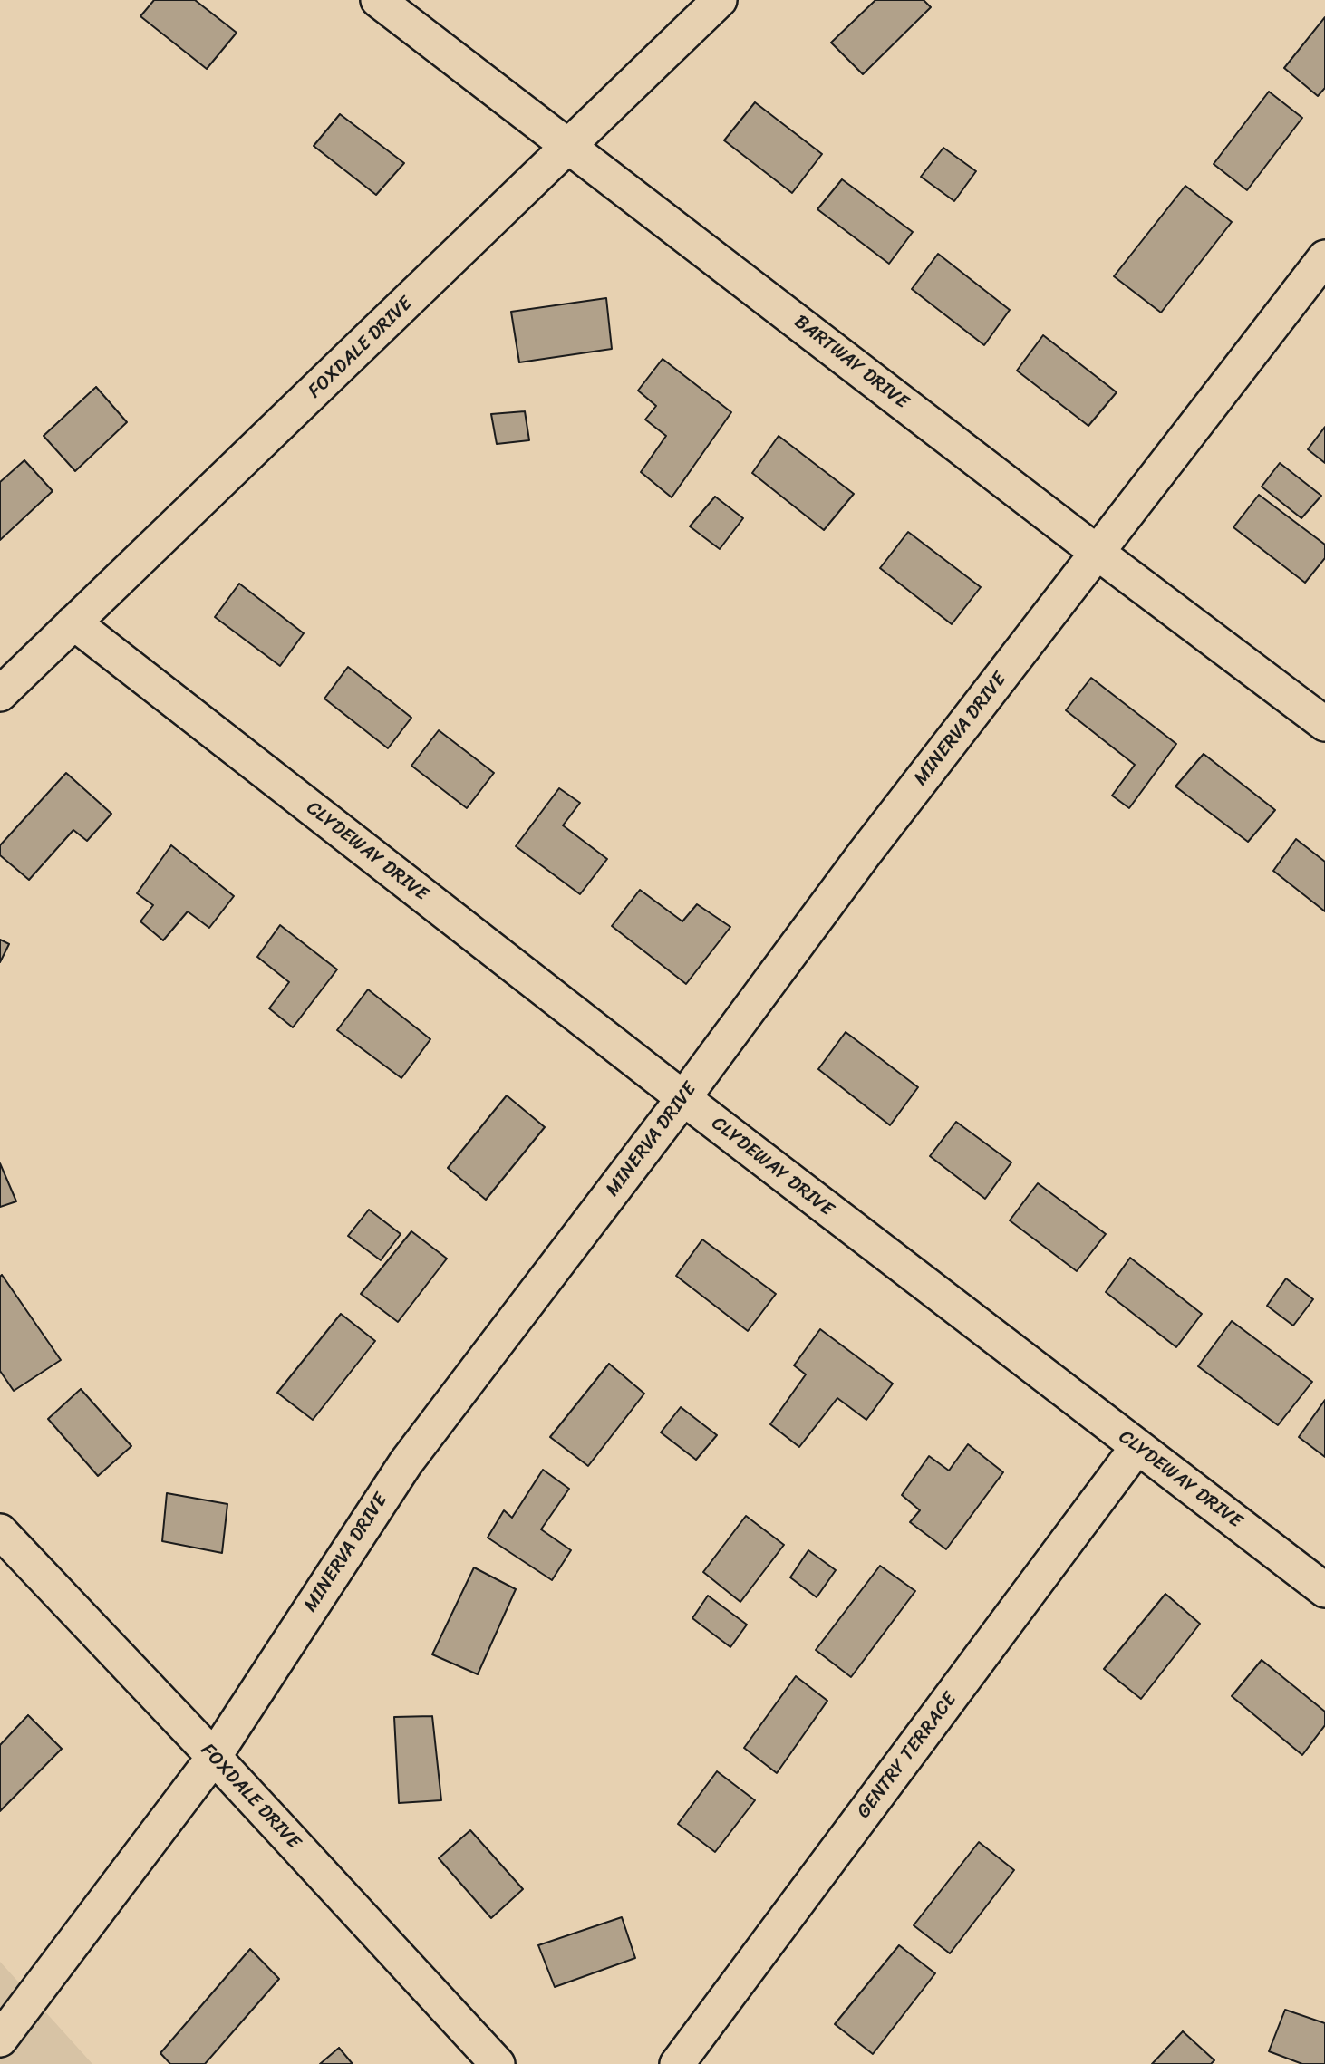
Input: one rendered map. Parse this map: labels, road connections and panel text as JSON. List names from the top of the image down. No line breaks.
{"streets":{"street":["FOXDALE DRIVE","BARTWAY DRIVE","MINERVA DRIVE","CLYDEWAY DRIVE","GENTRY TERRACE"]},"crossings":[["FOXDALE DRIVE","BARTWAY DRIVE"],["FOXDALE DRIVE","MINERVA DRIVE"],["FOXDALE DRIVE","CLYDEWAY DRIVE"],["BARTWAY DRIVE","MINERVA DRIVE"],["MINERVA DRIVE","CLYDEWAY DRIVE"],["CLYDEWAY DRIVE","GENTRY TERRACE"]]}
